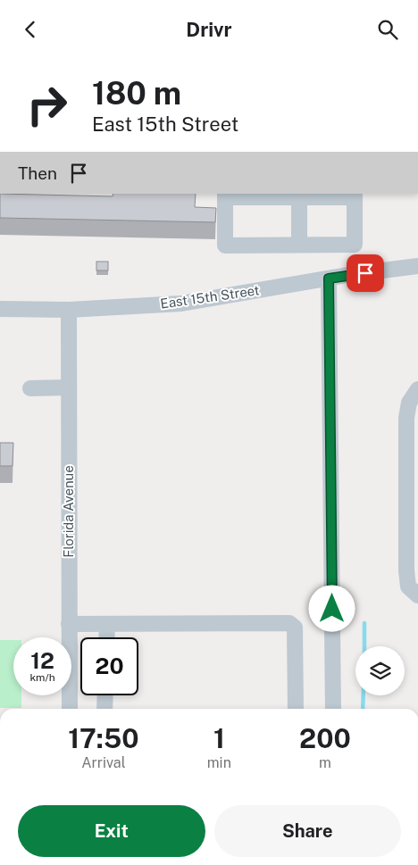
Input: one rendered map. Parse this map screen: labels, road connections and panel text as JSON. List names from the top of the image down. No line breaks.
{"streets":{"street":["East 15th Street","Florida Avenue"]},"crossings":[["East 15th Street","Florida Avenue"]],"page":{"header":"Drivr","turn":["180 m","East 15th Street"],"then":"Then","speed":"12 km/h","limit":"20","eta":["17:50","Arrival","1","min","200","m"],"buttons":["Exit","Share"]}}
